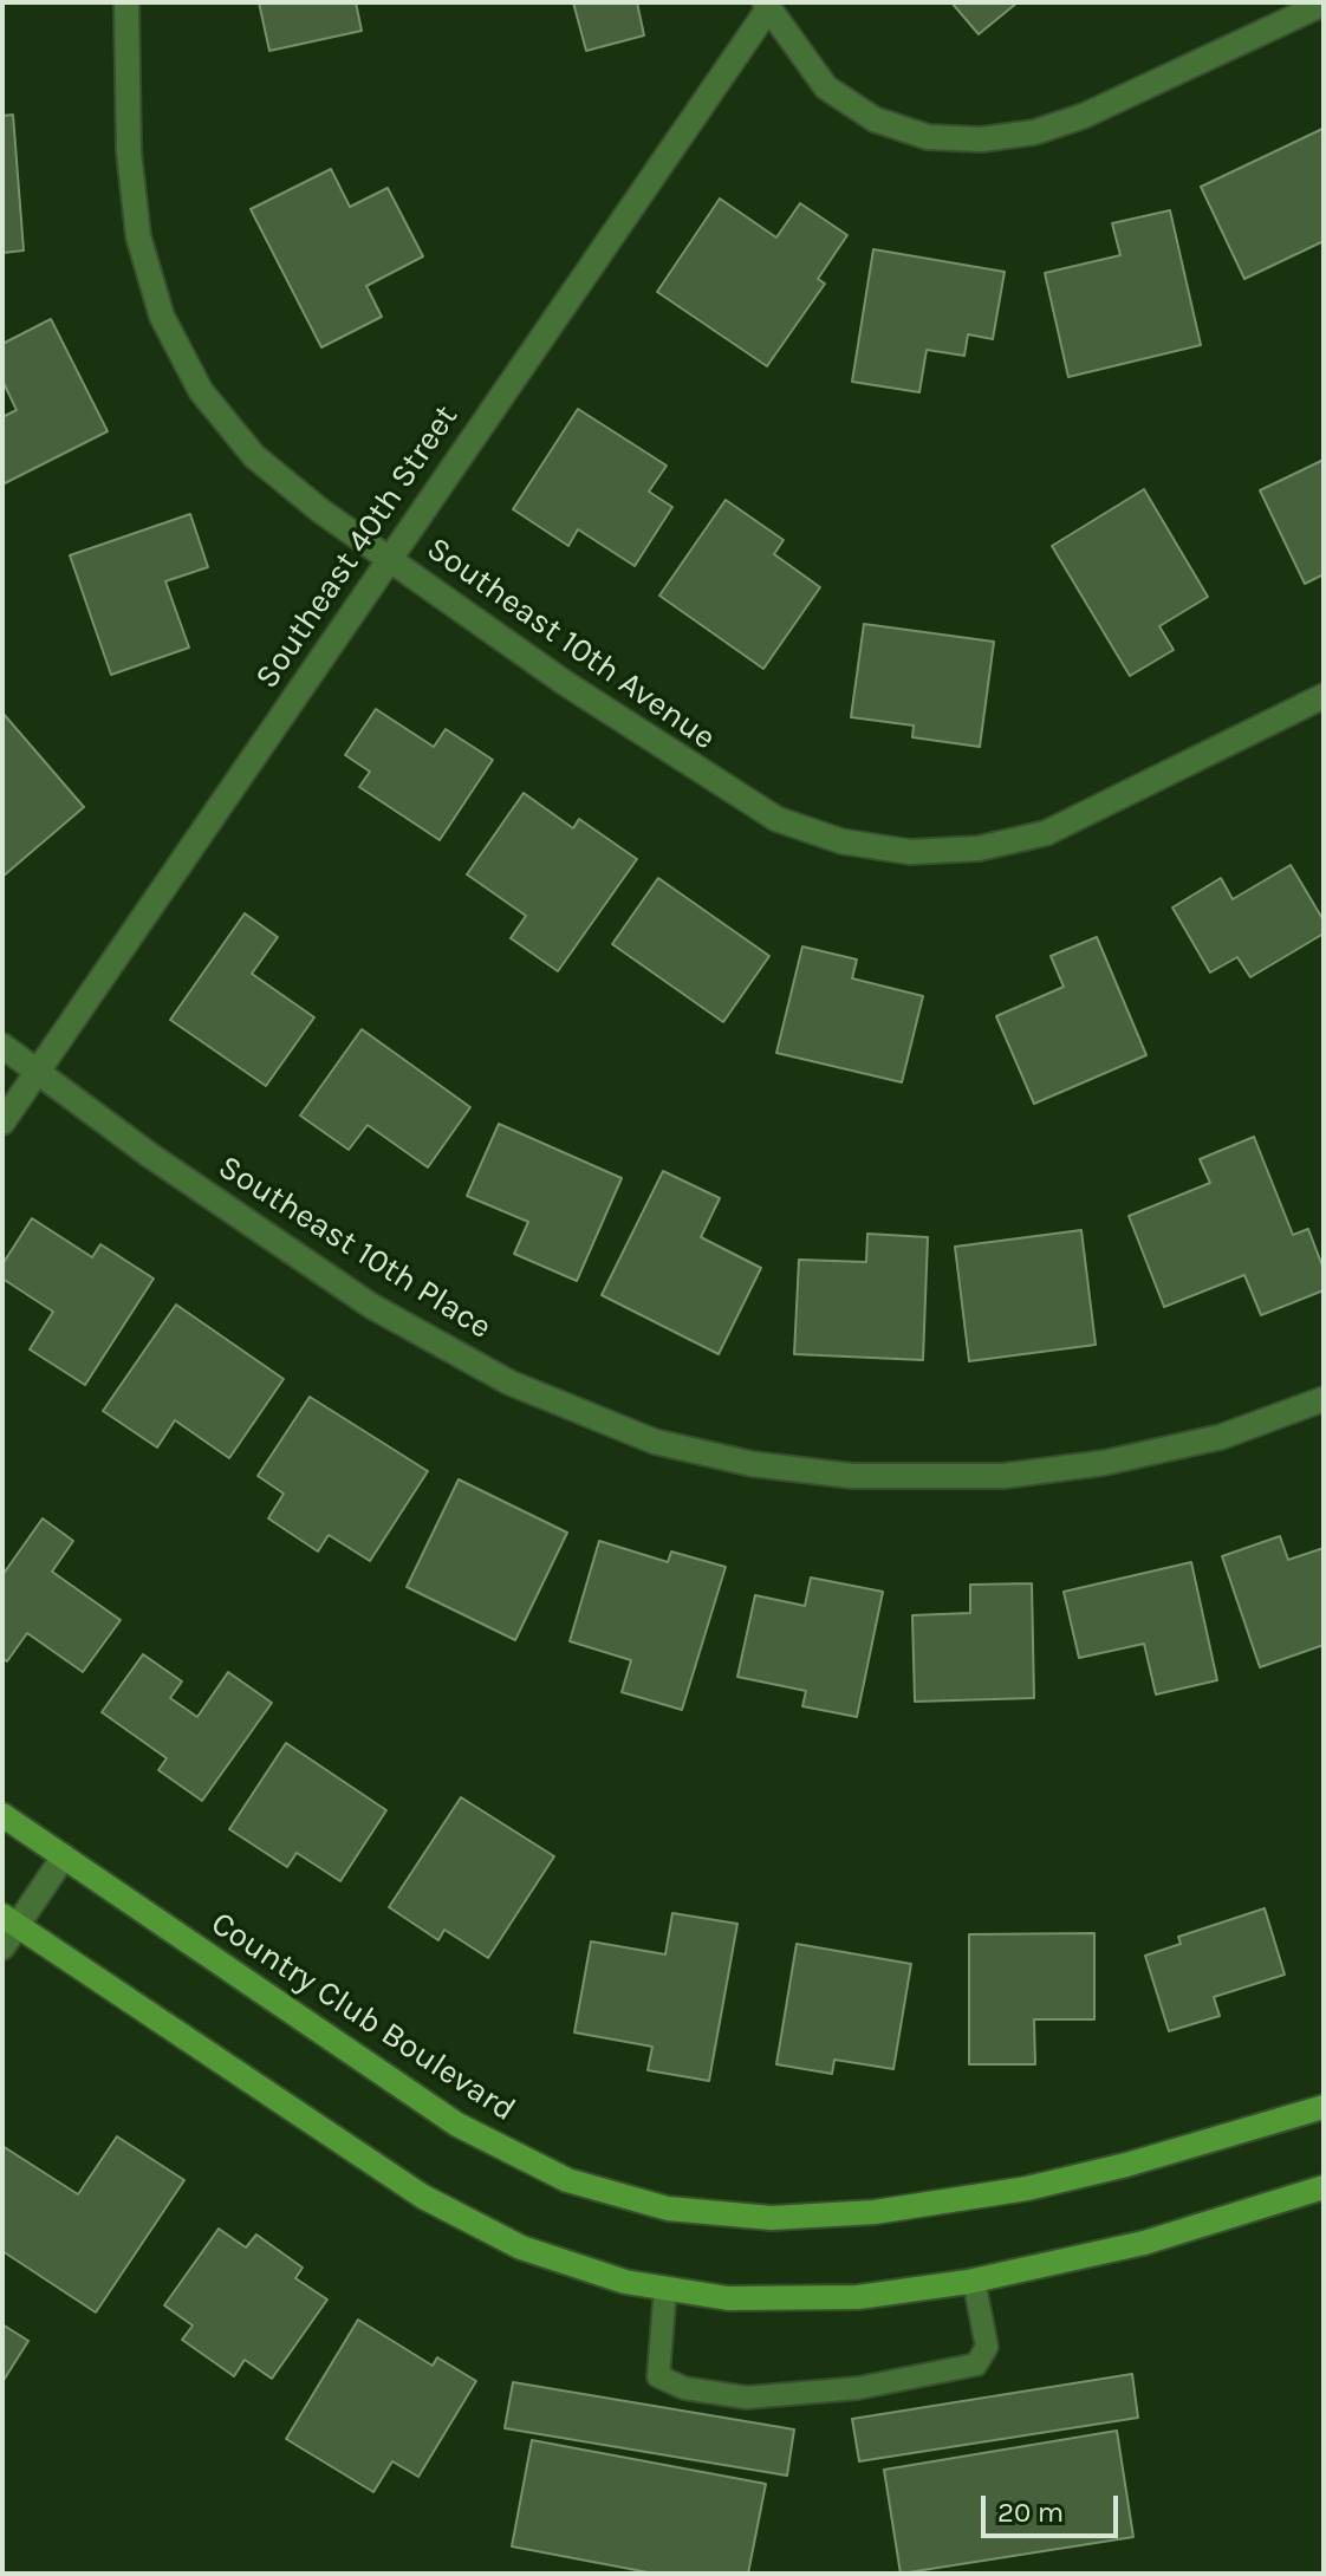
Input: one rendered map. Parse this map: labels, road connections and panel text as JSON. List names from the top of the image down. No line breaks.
{"streets":{"main road":["Country Club Boulevard"],"street":["Southeast 40th Street","Southeast 10th Avenue","Southeast 10th Place"]},"crossings":[["Southeast 40th Street","Southeast 10th Avenue"],["Southeast 40th Street","Southeast 10th Place"]],"scale_bar":"20 m"}
